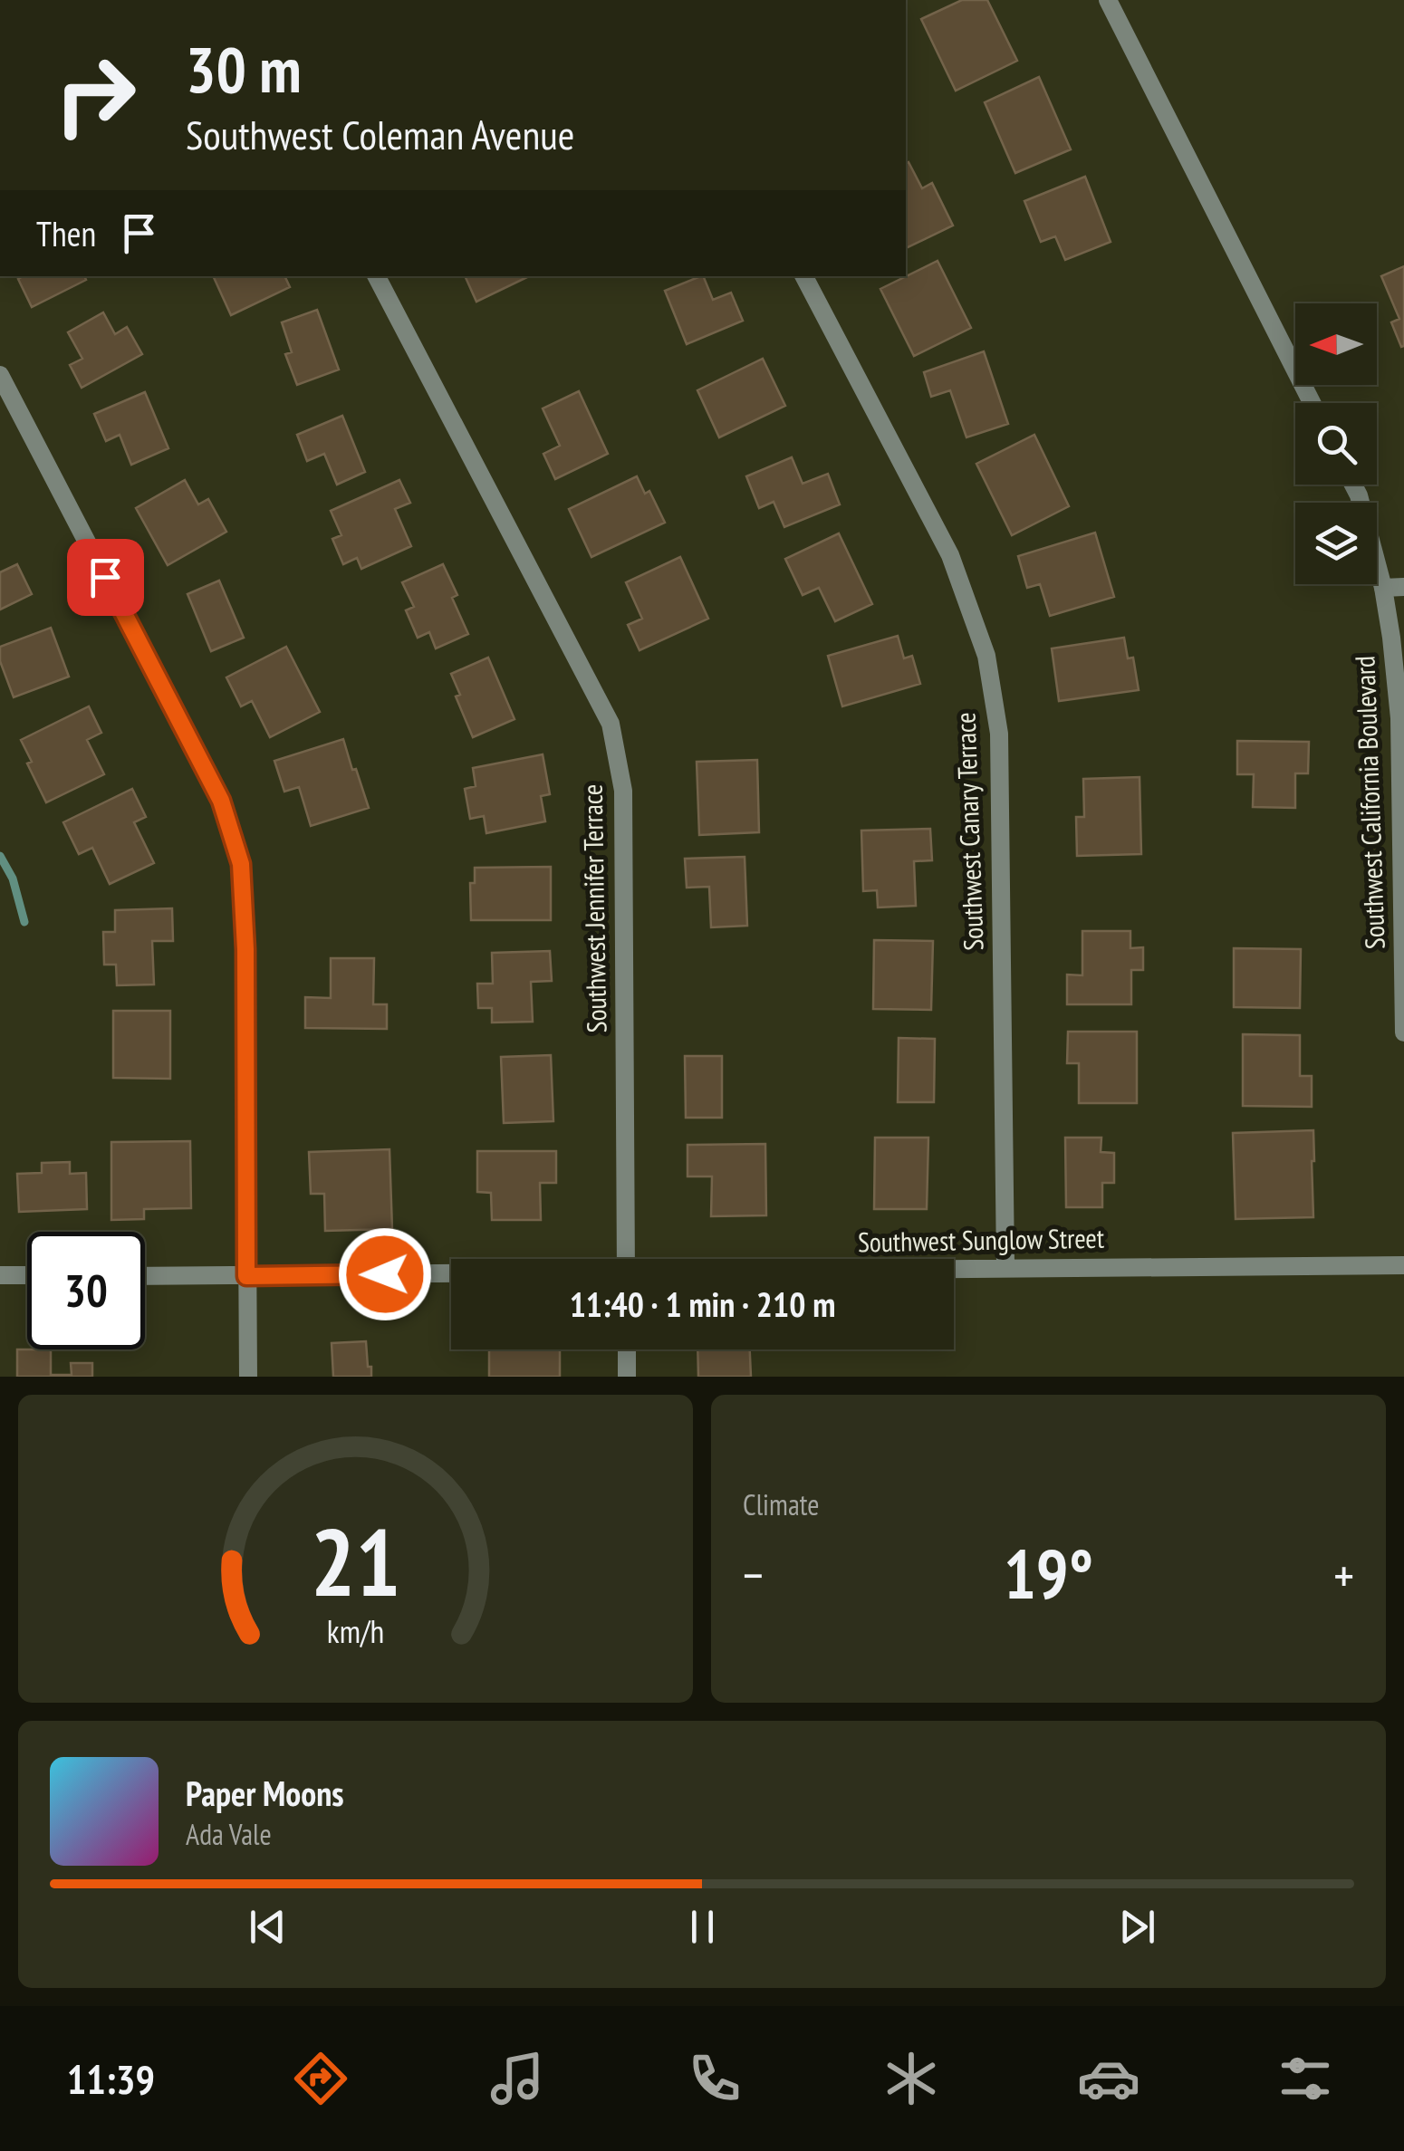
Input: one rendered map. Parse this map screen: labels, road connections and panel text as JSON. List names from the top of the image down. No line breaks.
{"streets":{"street":["Southwest California Boulevard","Southwest Canary Terrace","Southwest Jennifer Terrace","Southwest Sunglow Street"]},"crossings":[["Southwest Canary Terrace","Southwest Sunglow Street"]],"north":"left","page":{"turn":["30 m","Southwest Coleman Avenue"],"then":"Then","limit":"30","trip":"11:40 · 1 min · 210 m","tile":"Climate","heat":["−","19°","+"],"song":["Paper Moons","Ada Vale"],"tabs":"11:39","gauge":["21","km/h"]}}
